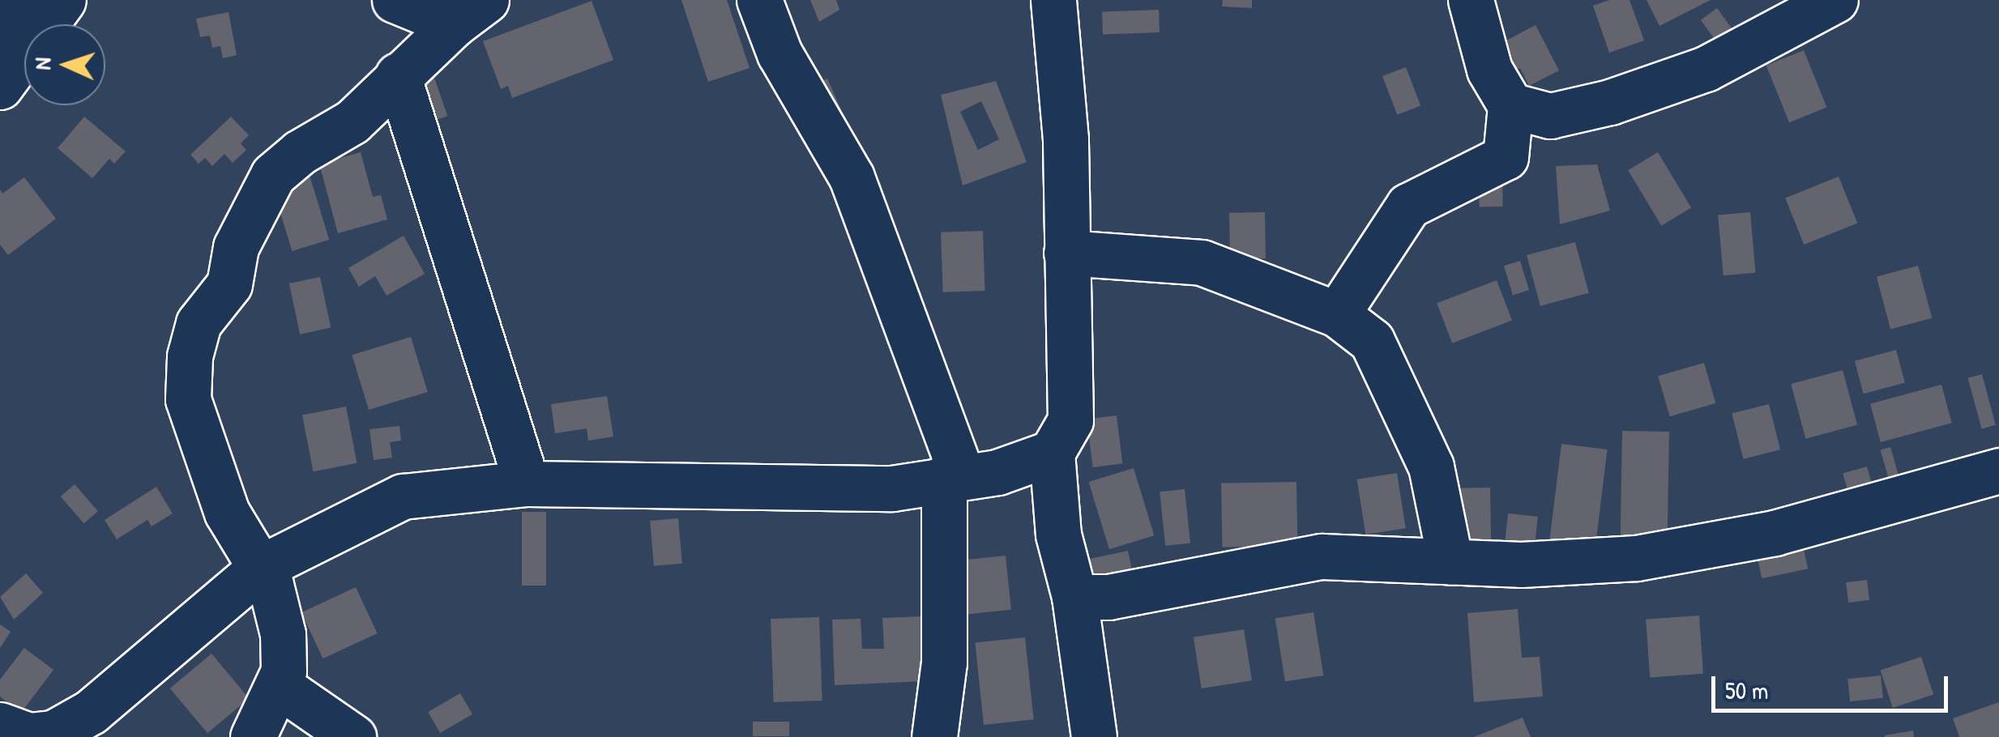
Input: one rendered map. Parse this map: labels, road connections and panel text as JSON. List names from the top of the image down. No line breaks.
{"scale_bar":"50 m","north":"left"}
